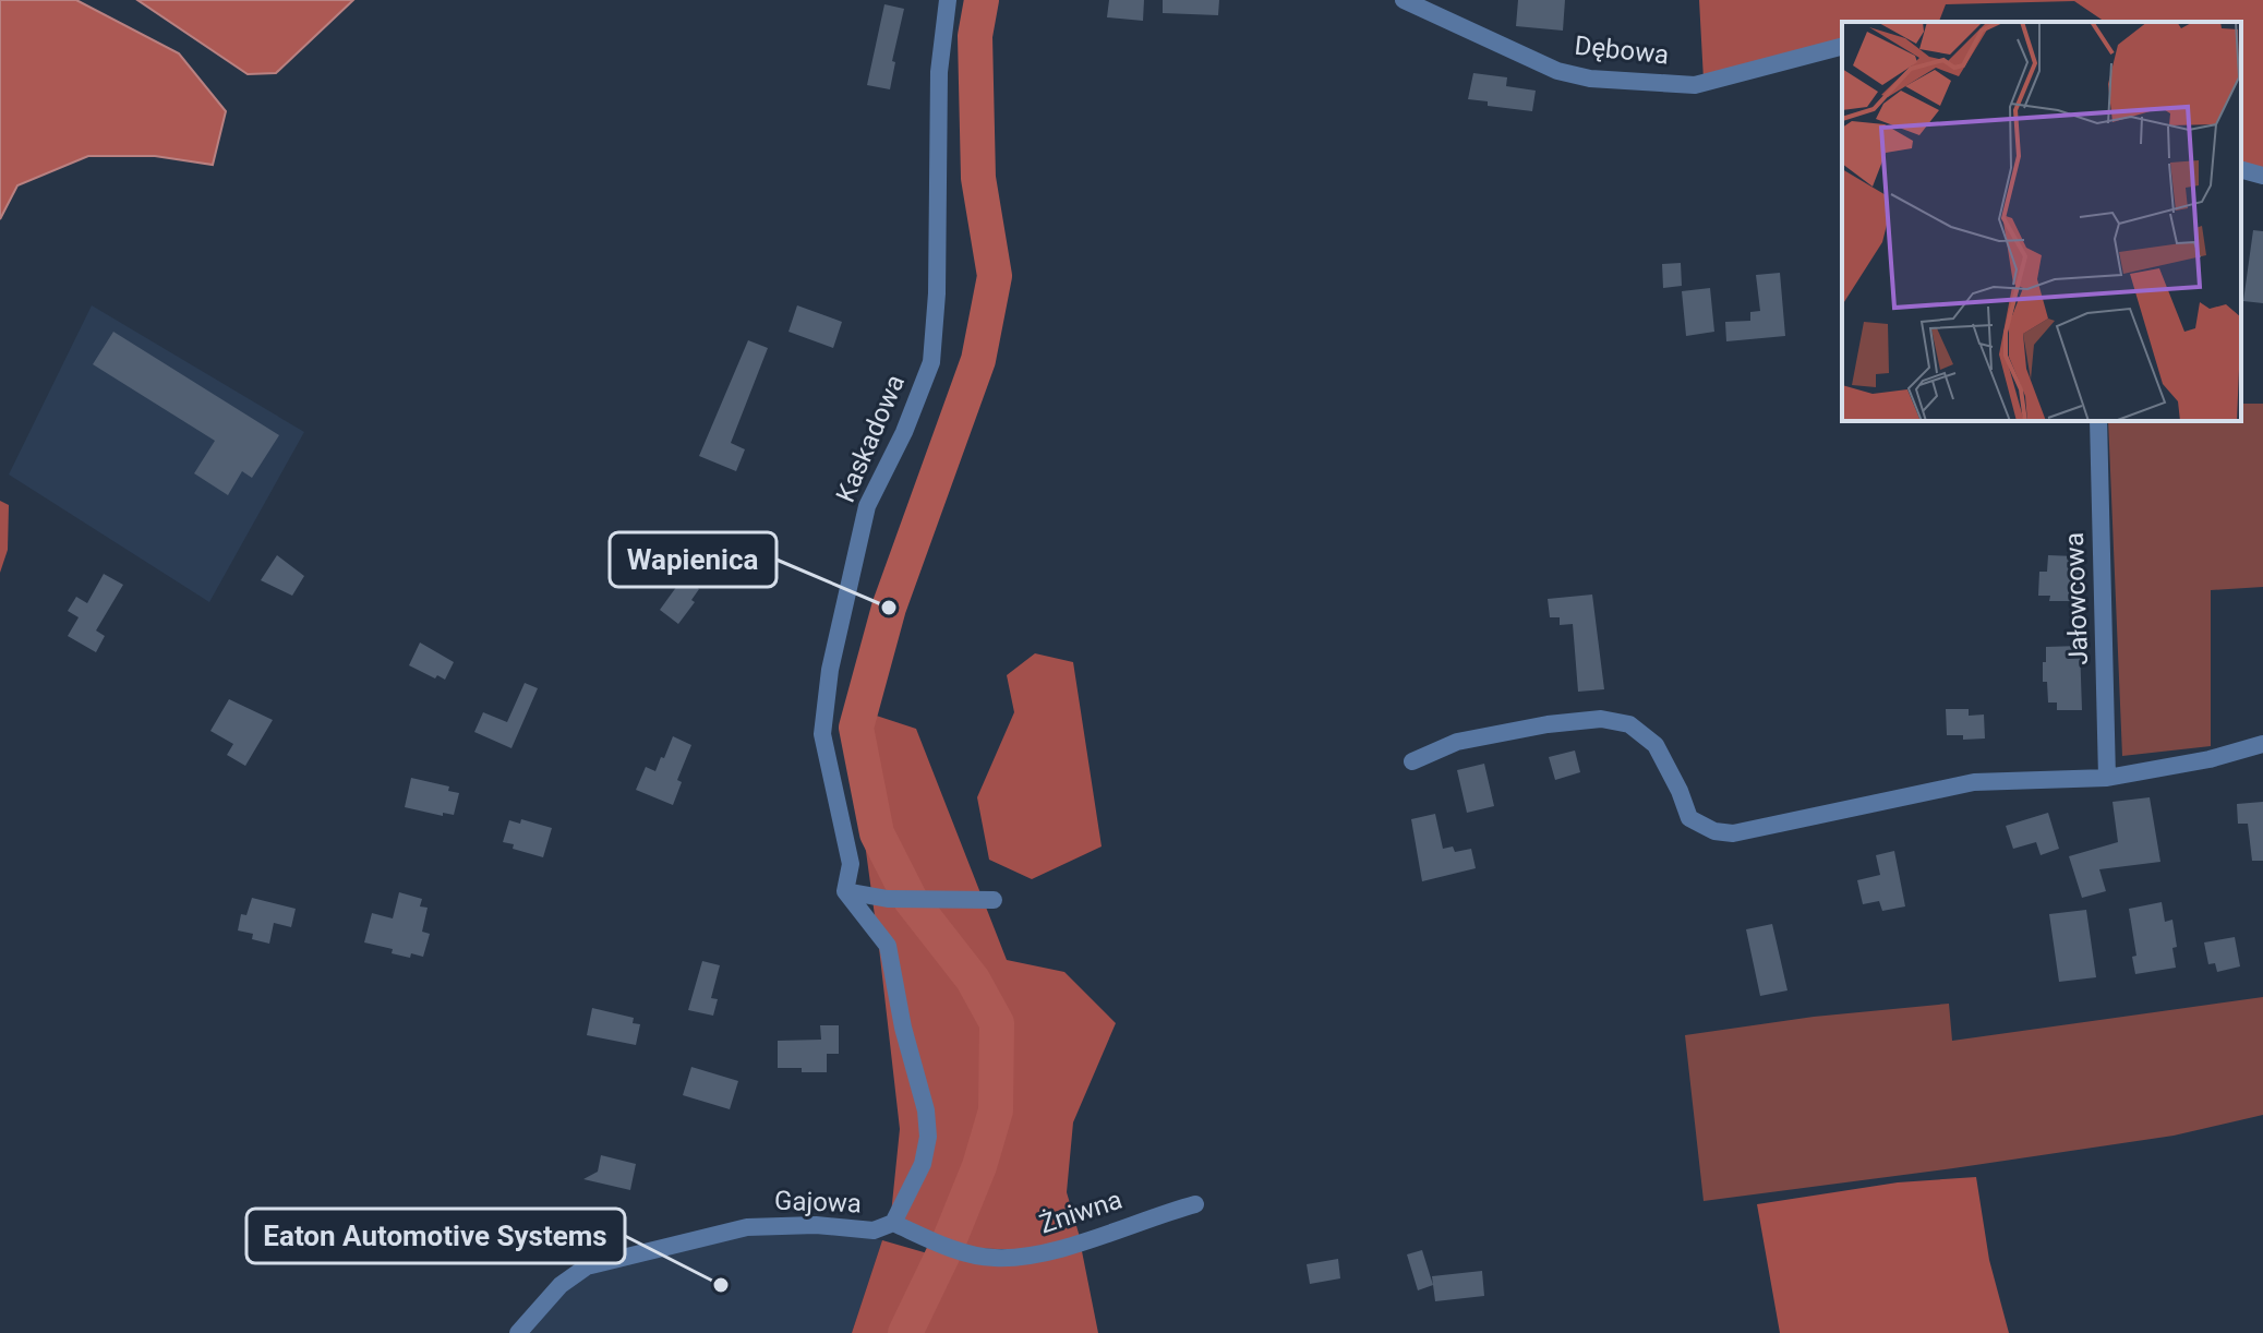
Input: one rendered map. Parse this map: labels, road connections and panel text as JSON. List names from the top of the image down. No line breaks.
{"streets":{"street":["Dębowa","Kaskadowa","Jałowcowa","Gajowa","Żniwna"]},"crossings":[["Kaskadowa","Gajowa"],["Gajowa","Żniwna"]],"places":["Wapienica","Eaton Automotive Systems"]}
